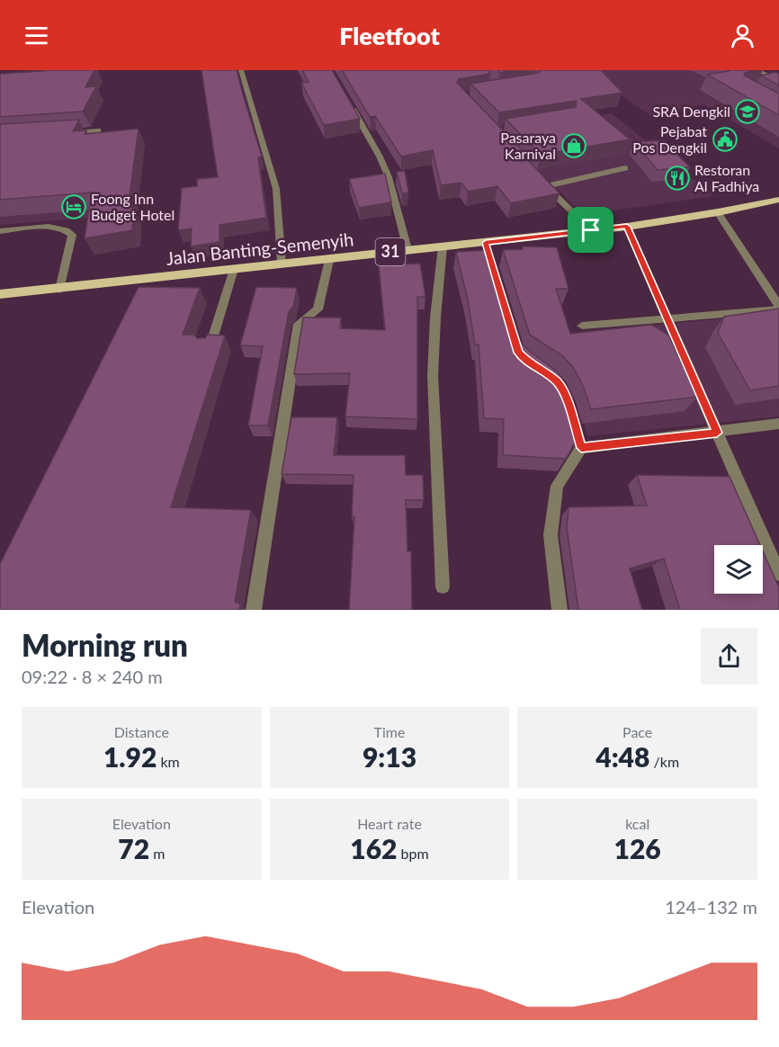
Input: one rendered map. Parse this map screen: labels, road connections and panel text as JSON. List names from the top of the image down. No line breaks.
{"streets":{"main road":["Jalan Banting-Semenyih","31"]},"places":{"school or university":["SRA Dengkil"],"public building":["Pejabat Pos Dengkil"],"shop":["Pasaraya Karnival"],"restaurant":["Restoran Al Fadhiya"],"hotel":["Foong Inn Budget Hotel"]},"page":{"header":"Fleetfoot","heading":["Morning run","09:22 · 8 × 240 m"],"stats":[["Distance","1.92 km"],["Time","9:13"],["Pace","4:48 /km"],["Elevation","72 m"],["Heart rate","162 bpm"],["kcal","126"]],"chart":["Elevation","124–132 m"]}}
